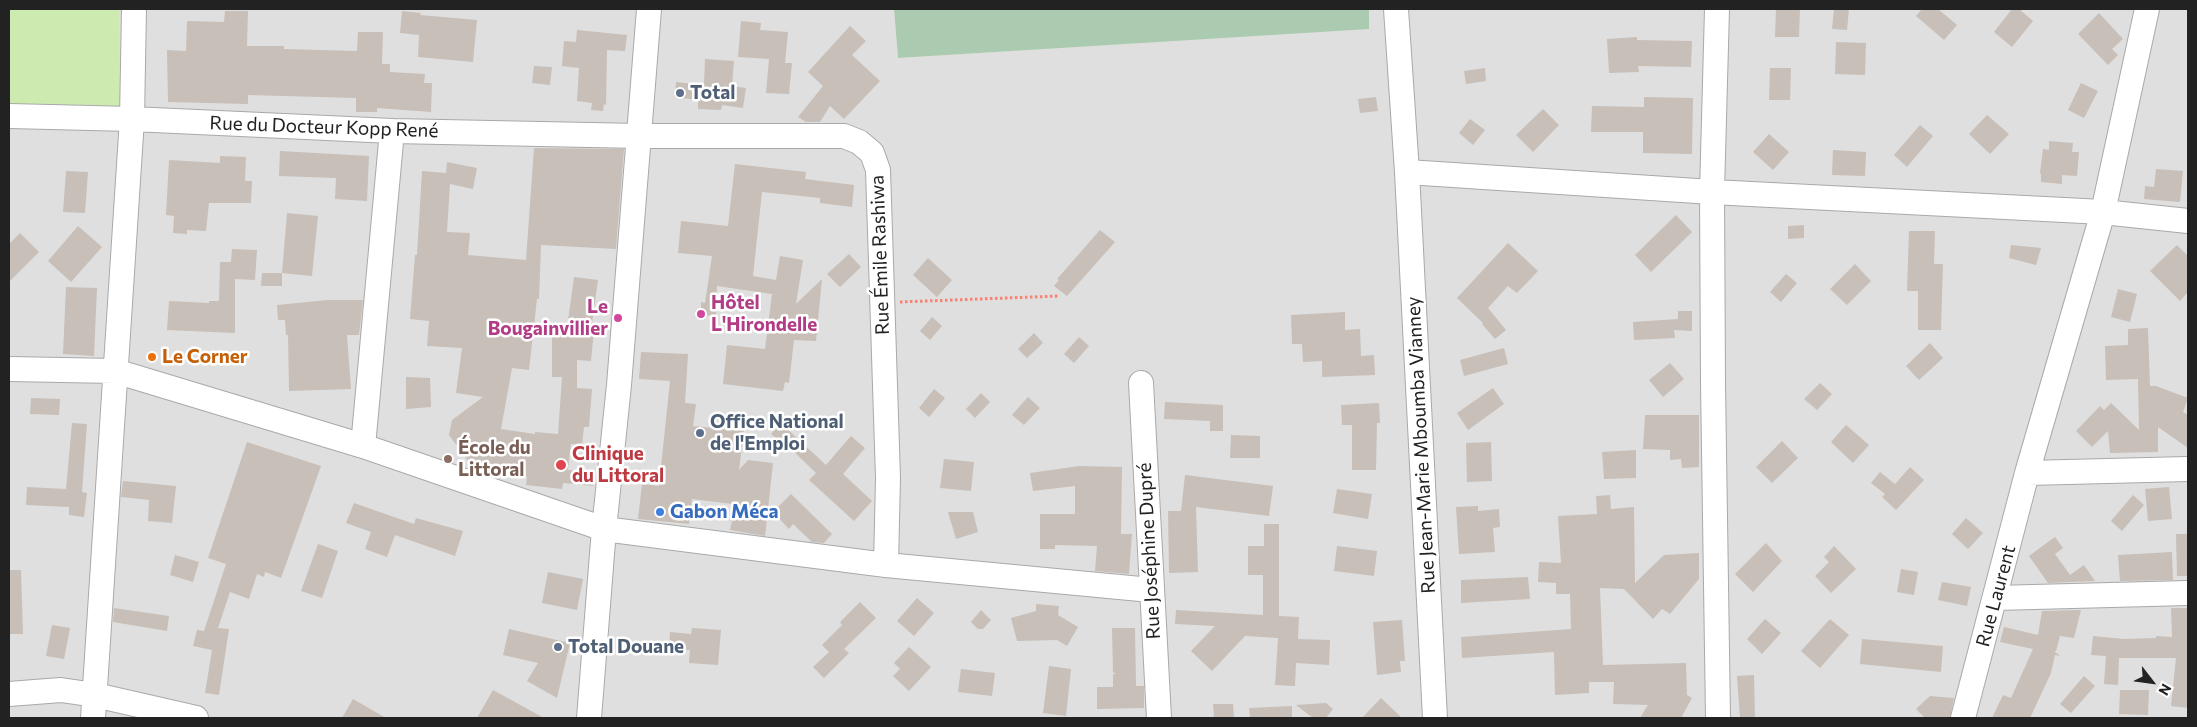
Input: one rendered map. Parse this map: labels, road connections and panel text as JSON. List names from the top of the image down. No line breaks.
{"streets":{"street":["Rue du Docteur Kopp René","Rue Émile Rashiwa","Rue Jean-Marie Mboumba Vianney","Rue Joséphine Dupré","Rue Laurent"]},"crossings":[["Rue du Docteur Kopp René","Rue Émile Rashiwa"]],"places":["Total","Hôtel L'Hirondelle","Le Bougainvillier","Le Corner","Office National de l'Emploi","École du Littoral","Clinique du Littoral","Gabon Méca","Total Douane"],"north":"bottom right"}
